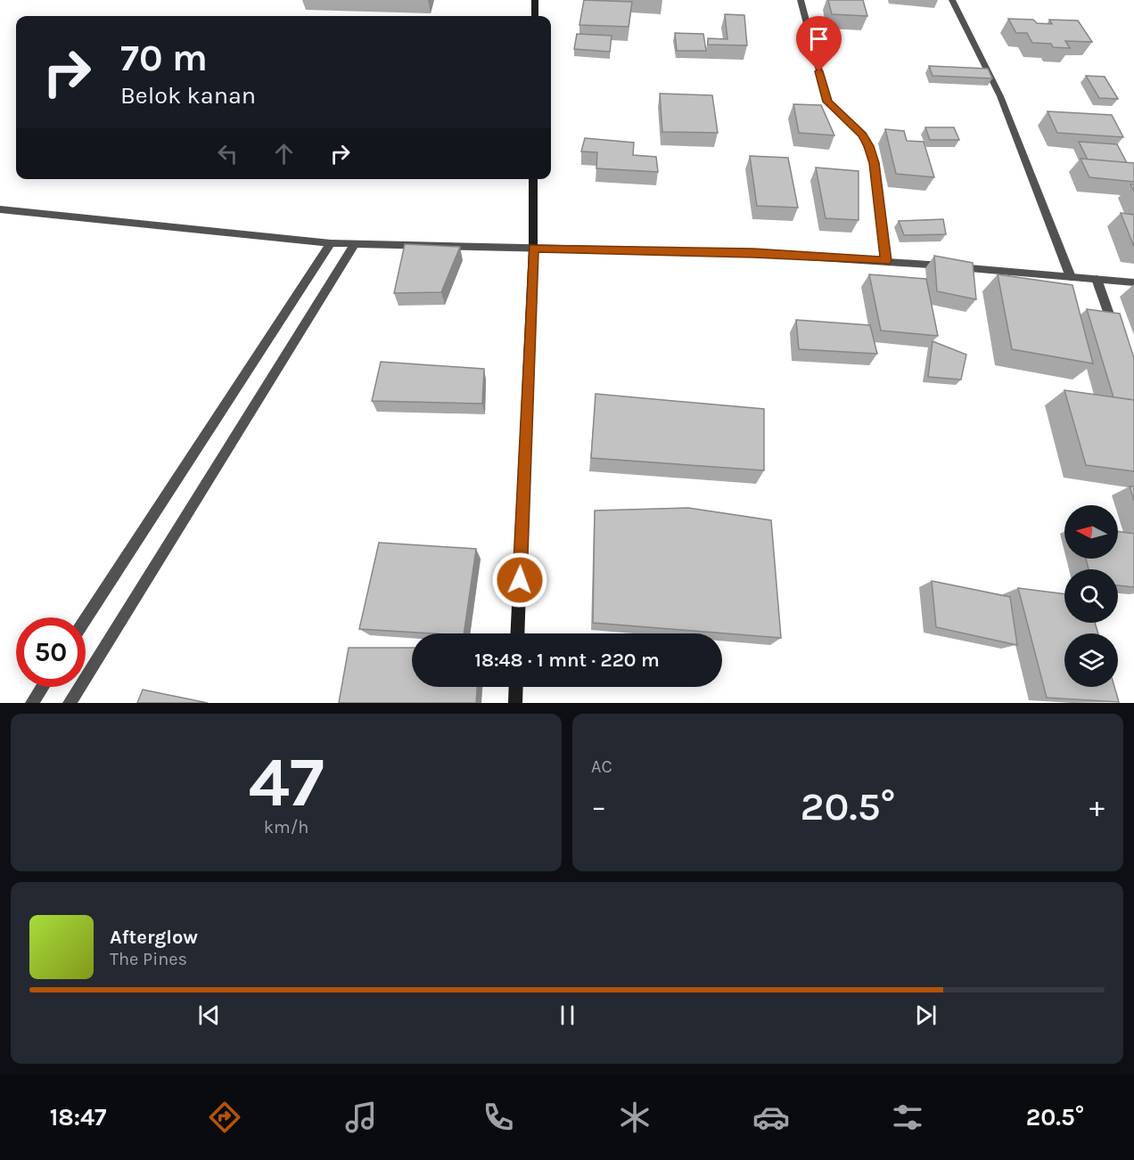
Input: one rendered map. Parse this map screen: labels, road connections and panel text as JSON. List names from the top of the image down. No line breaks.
{"north":"left","page":{"turn":["70 m","Belok kanan"],"limit":"50","trip":"18:48 · 1 mnt · 220 m","tile":[["47","km/h"],"AC"],"heat":["−","20.5°","+"],"song":["Afterglow","The Pines"],"tabs":["18:47","20.5°"]}}
